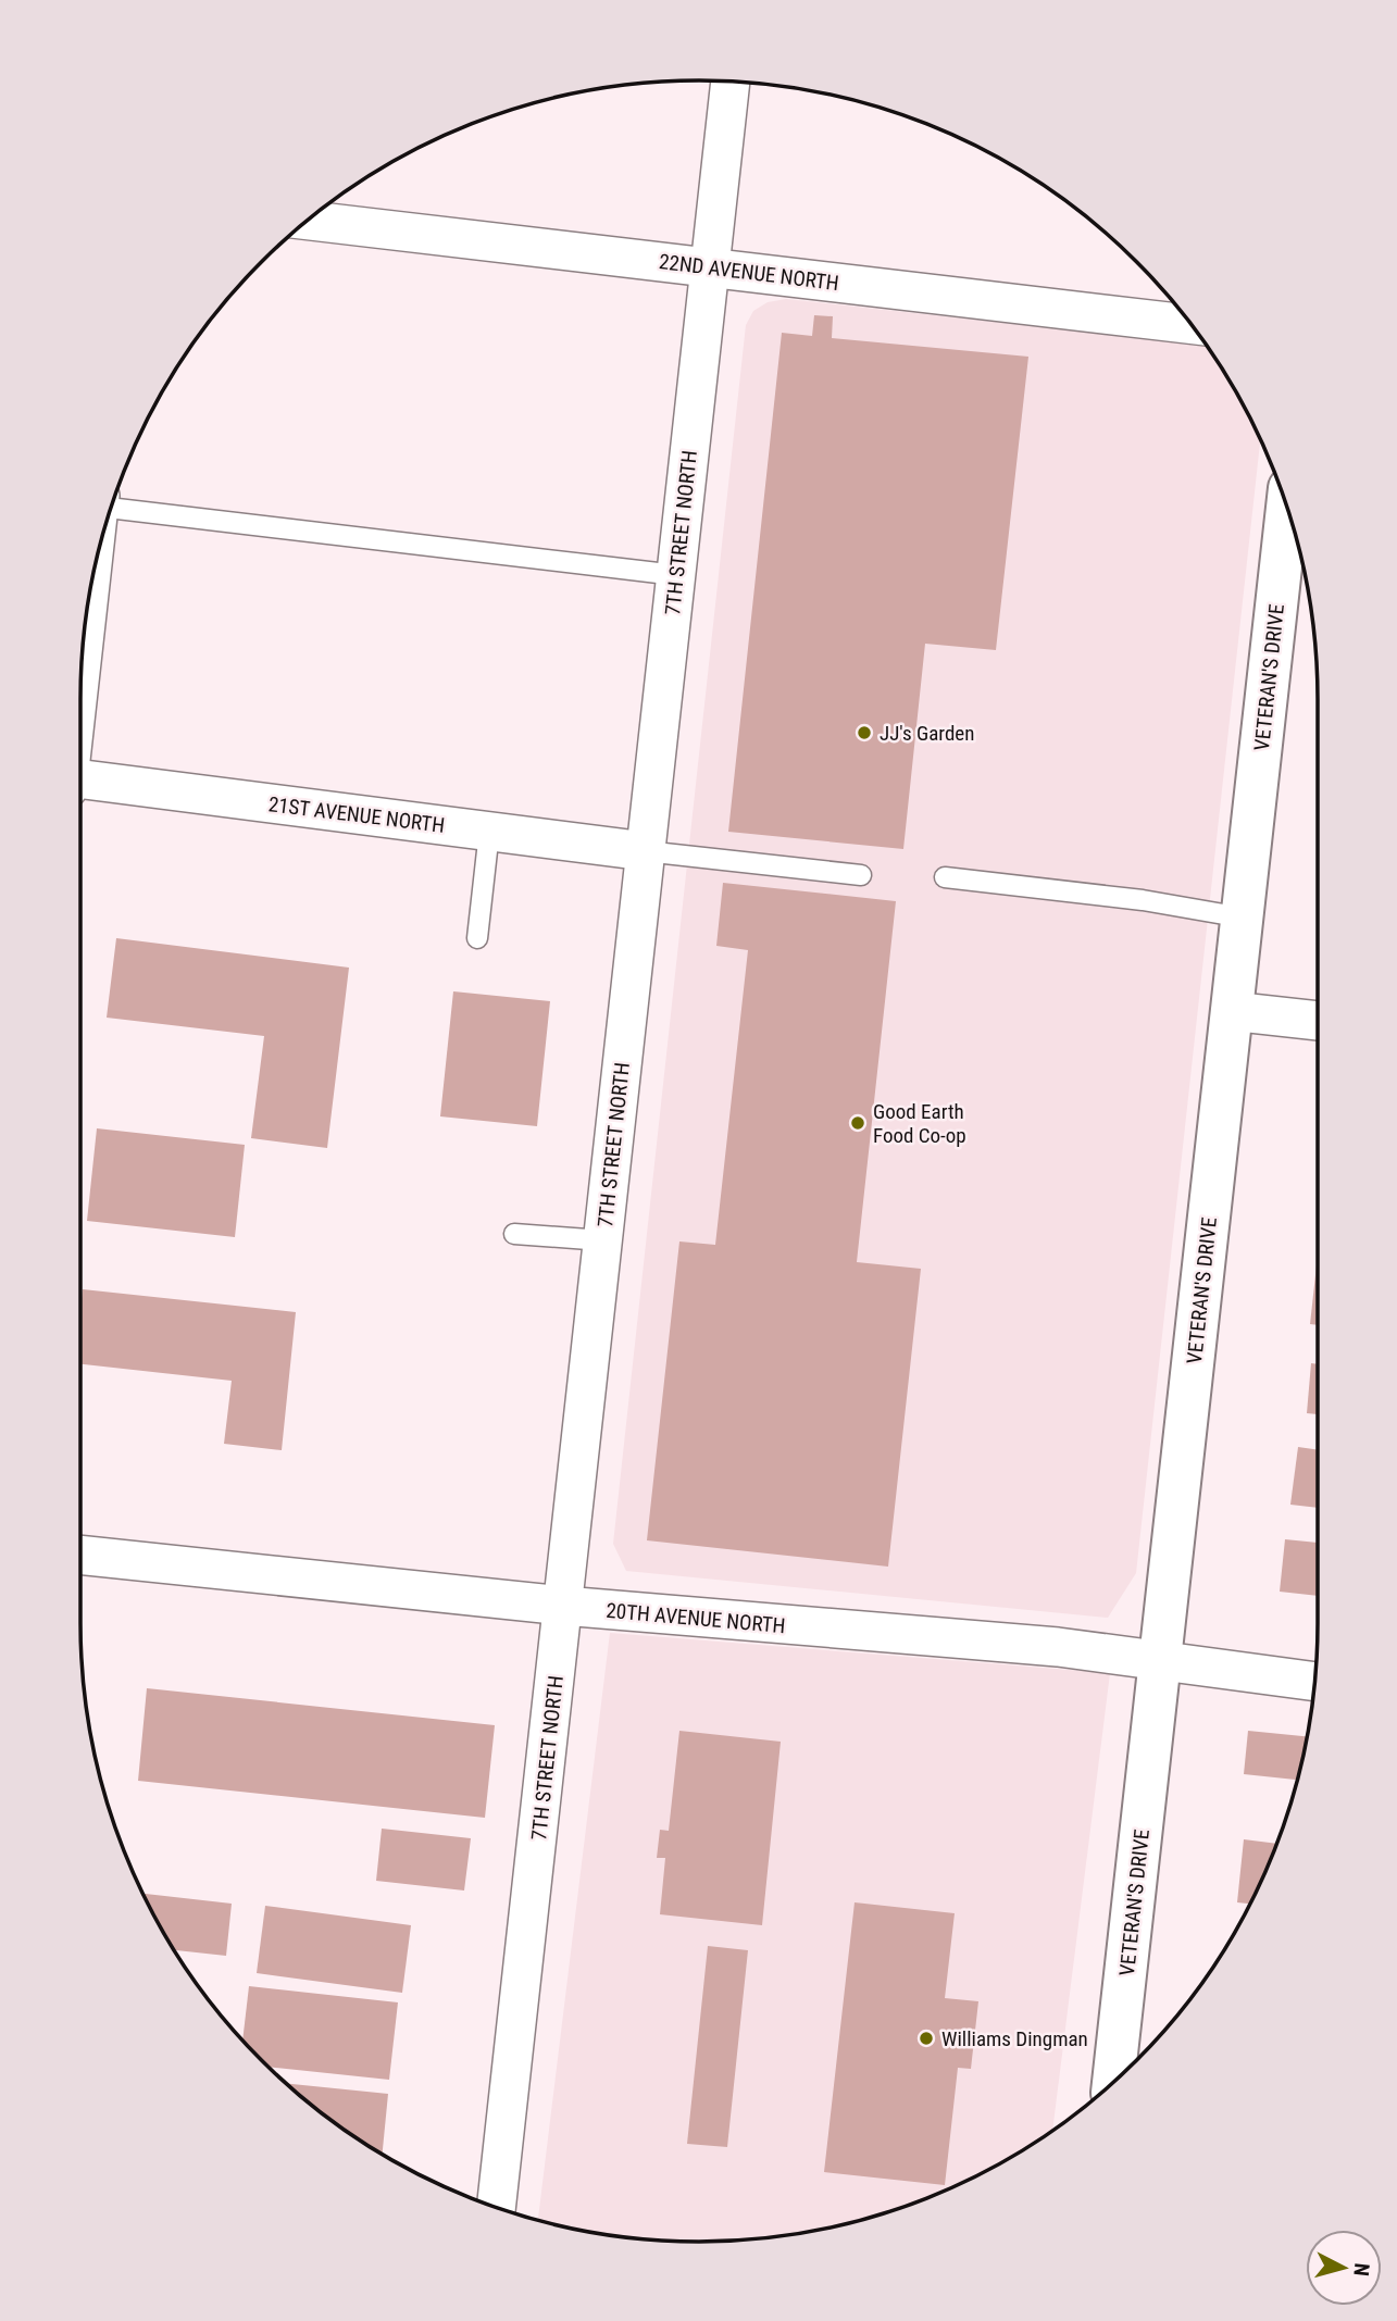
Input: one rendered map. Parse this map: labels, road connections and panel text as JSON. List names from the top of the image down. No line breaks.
{"streets":{"street":["22ND AVENUE NORTH","7TH STREET NORTH","VETERAN'S DRIVE","21ST AVENUE NORTH","20TH AVENUE NORTH"]},"crossings":[["22ND AVENUE NORTH","7TH STREET NORTH"],["7TH STREET NORTH","21ST AVENUE NORTH"],["7TH STREET NORTH","20TH AVENUE NORTH"],["VETERAN'S DRIVE","20TH AVENUE NORTH"]],"places":["JJ's Garden","Good Earth Food Co-op","Williams Dingman"],"north":"right"}
